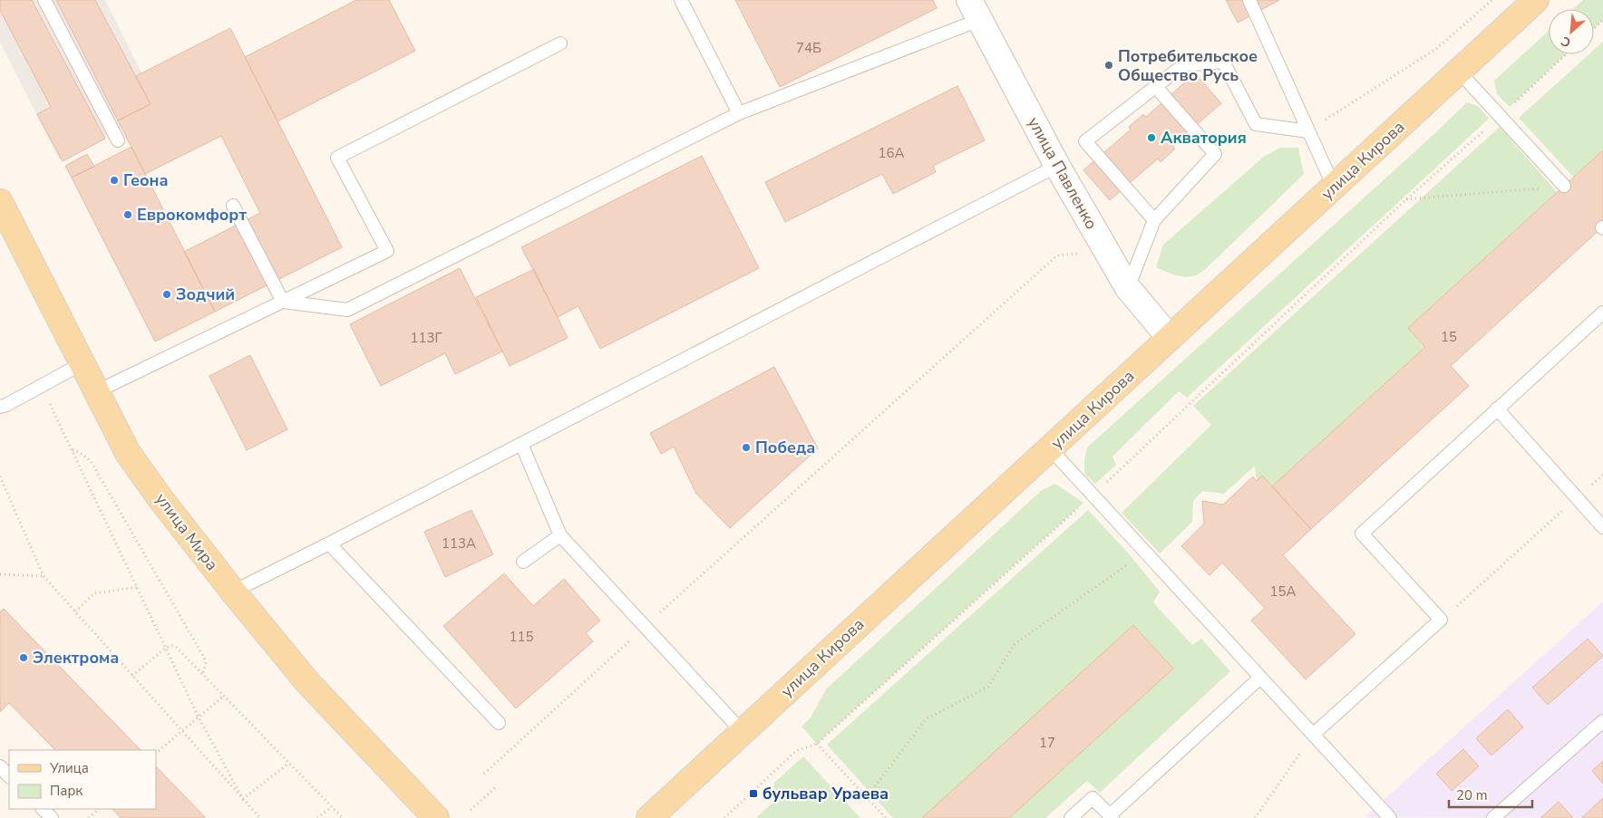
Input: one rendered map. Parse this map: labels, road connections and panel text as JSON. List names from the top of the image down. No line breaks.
{"streets":{"main road":["улица Кирова","улица Мира"],"street":["улица Павленко"]},"crossings":[["улица Кирова","улица Павленко"]],"places":{"other":["Потребительское Общество Русь","Акватория","Геона","Еврокомфорт","Зодчий","Победа","Электрома"],"transit":["бульвар Ураева"]},"house_numbers":["74Б","16А","15","113Г","113А","15А","115","17"],"legend":["Улица","Парк"],"scale_bar":"20 m","north":"bottom left"}
